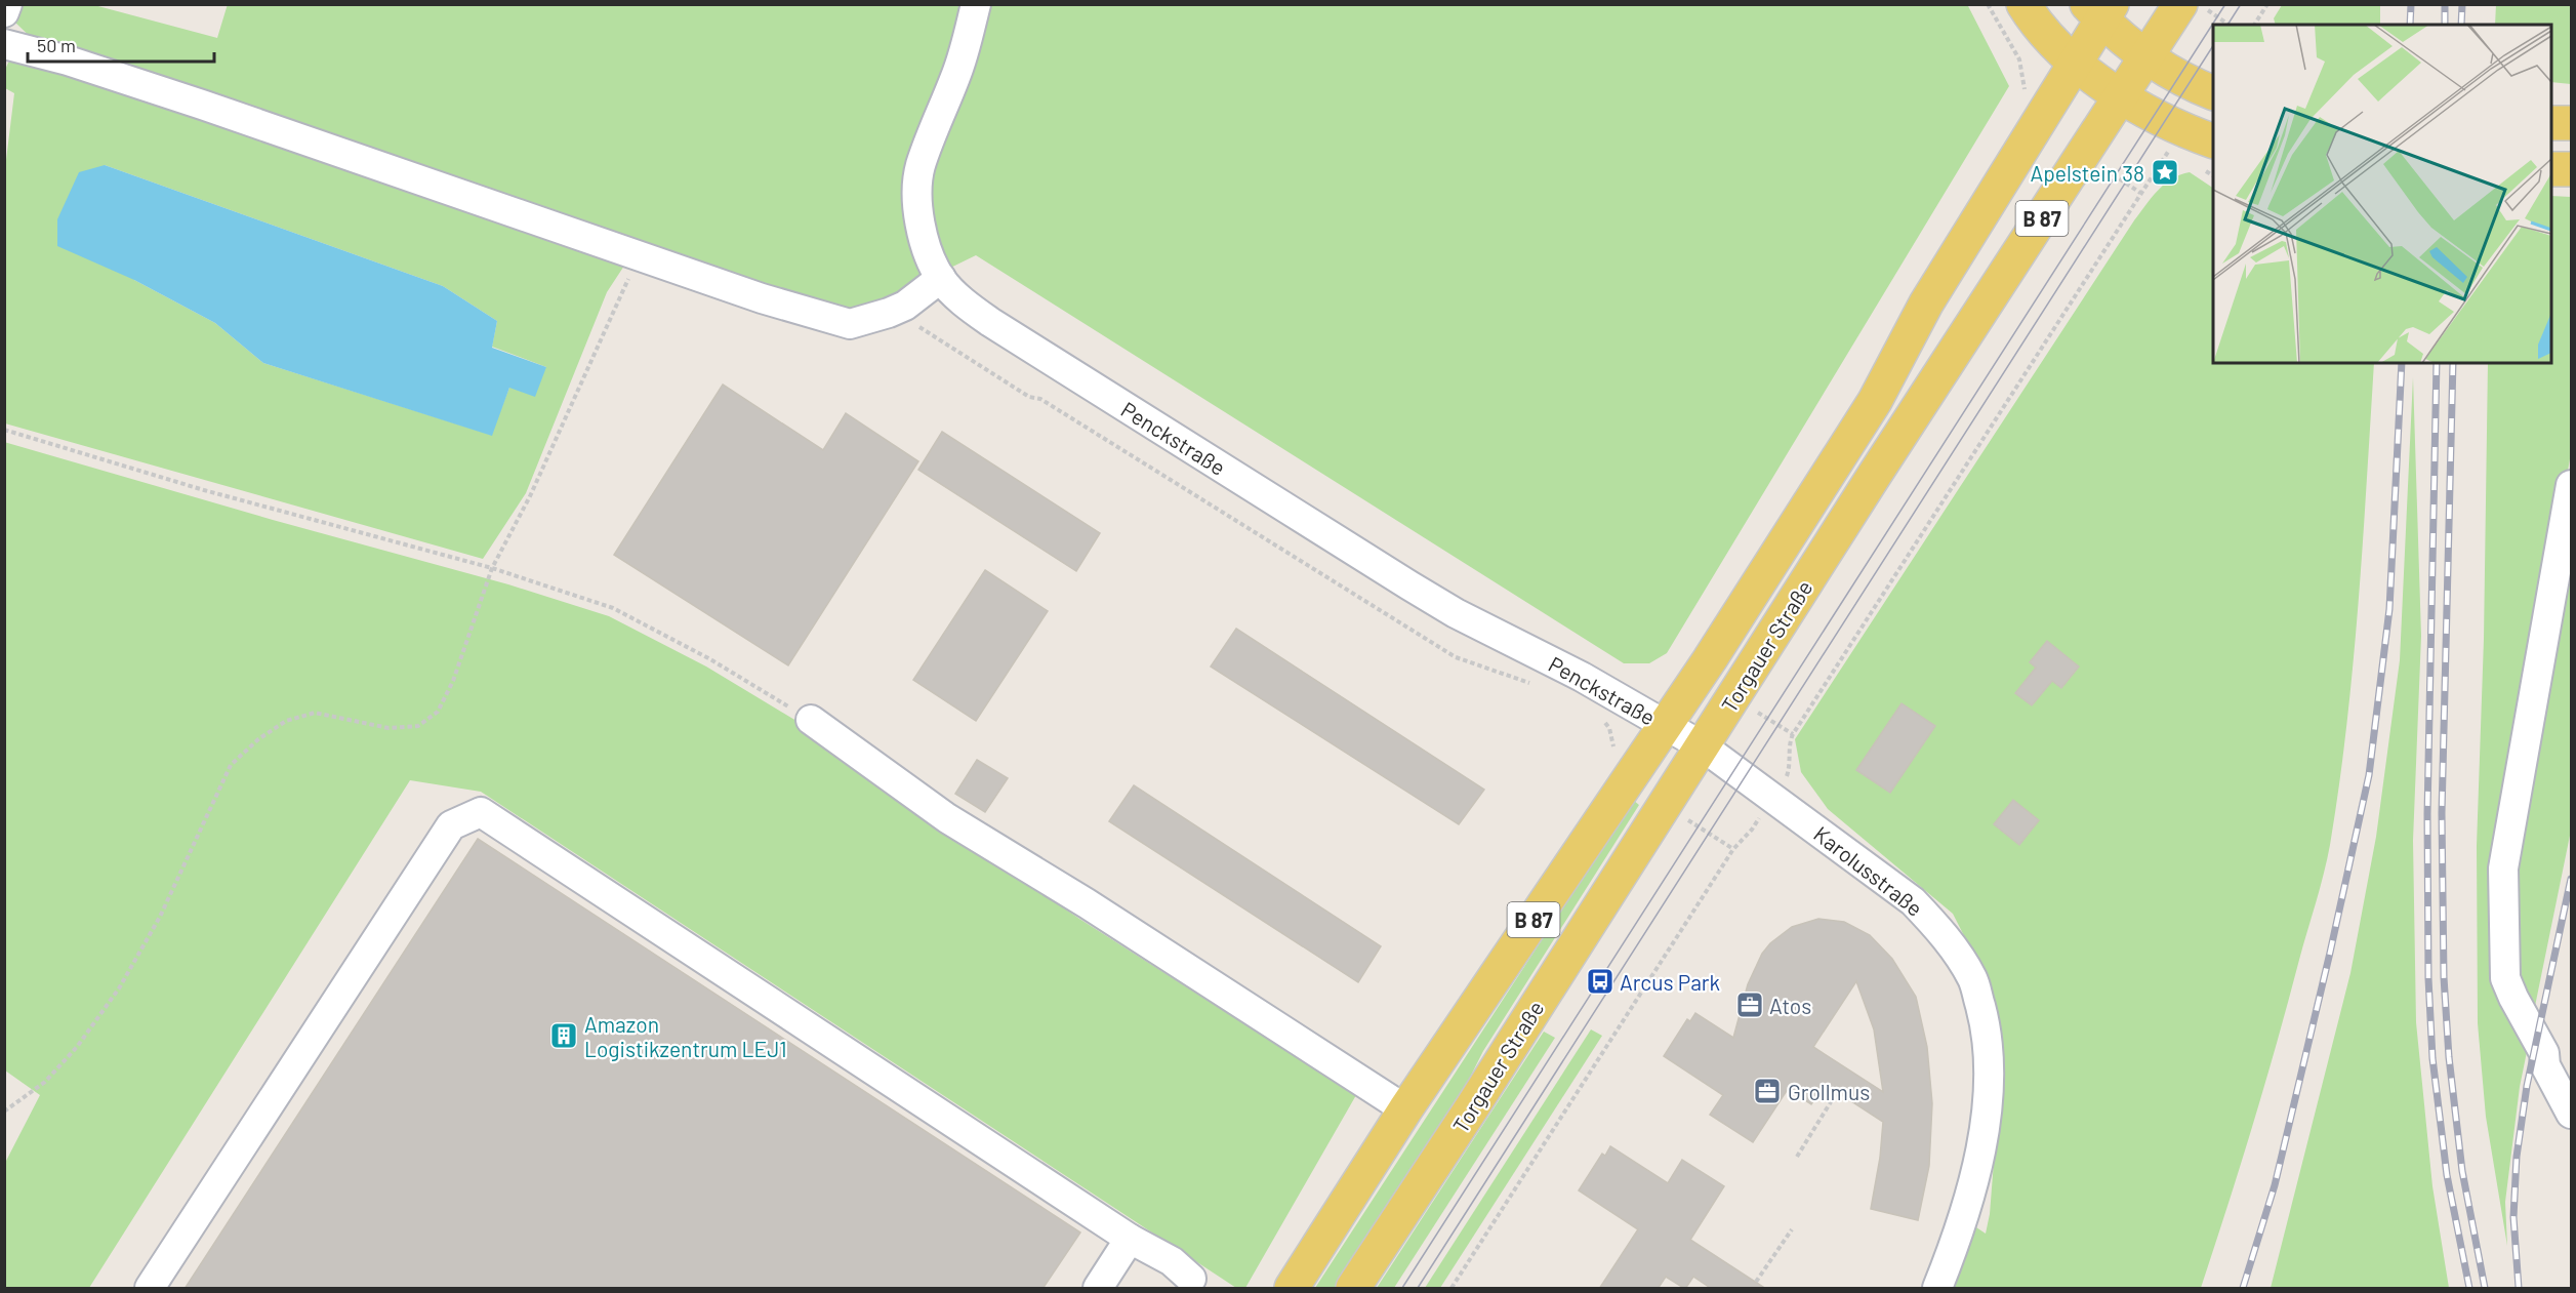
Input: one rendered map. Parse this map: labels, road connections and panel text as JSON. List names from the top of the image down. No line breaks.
{"streets":{"main road":["B 87","Torgauer Straße"],"street":["Penckstraße","Karolusstraße"]},"crossings":[["Penckstraße","Torgauer Straße"],["Penckstraße","Karolusstraße"],["Torgauer Straße","Karolusstraße"]],"places":{"place":["Apelstein 38"],"bus stop":["Arcus Park"],"office":["Atos","Grollmus"],"building":["Amazon Logistikzentrum LEJ1"]},"scale_bar":"50 m"}
